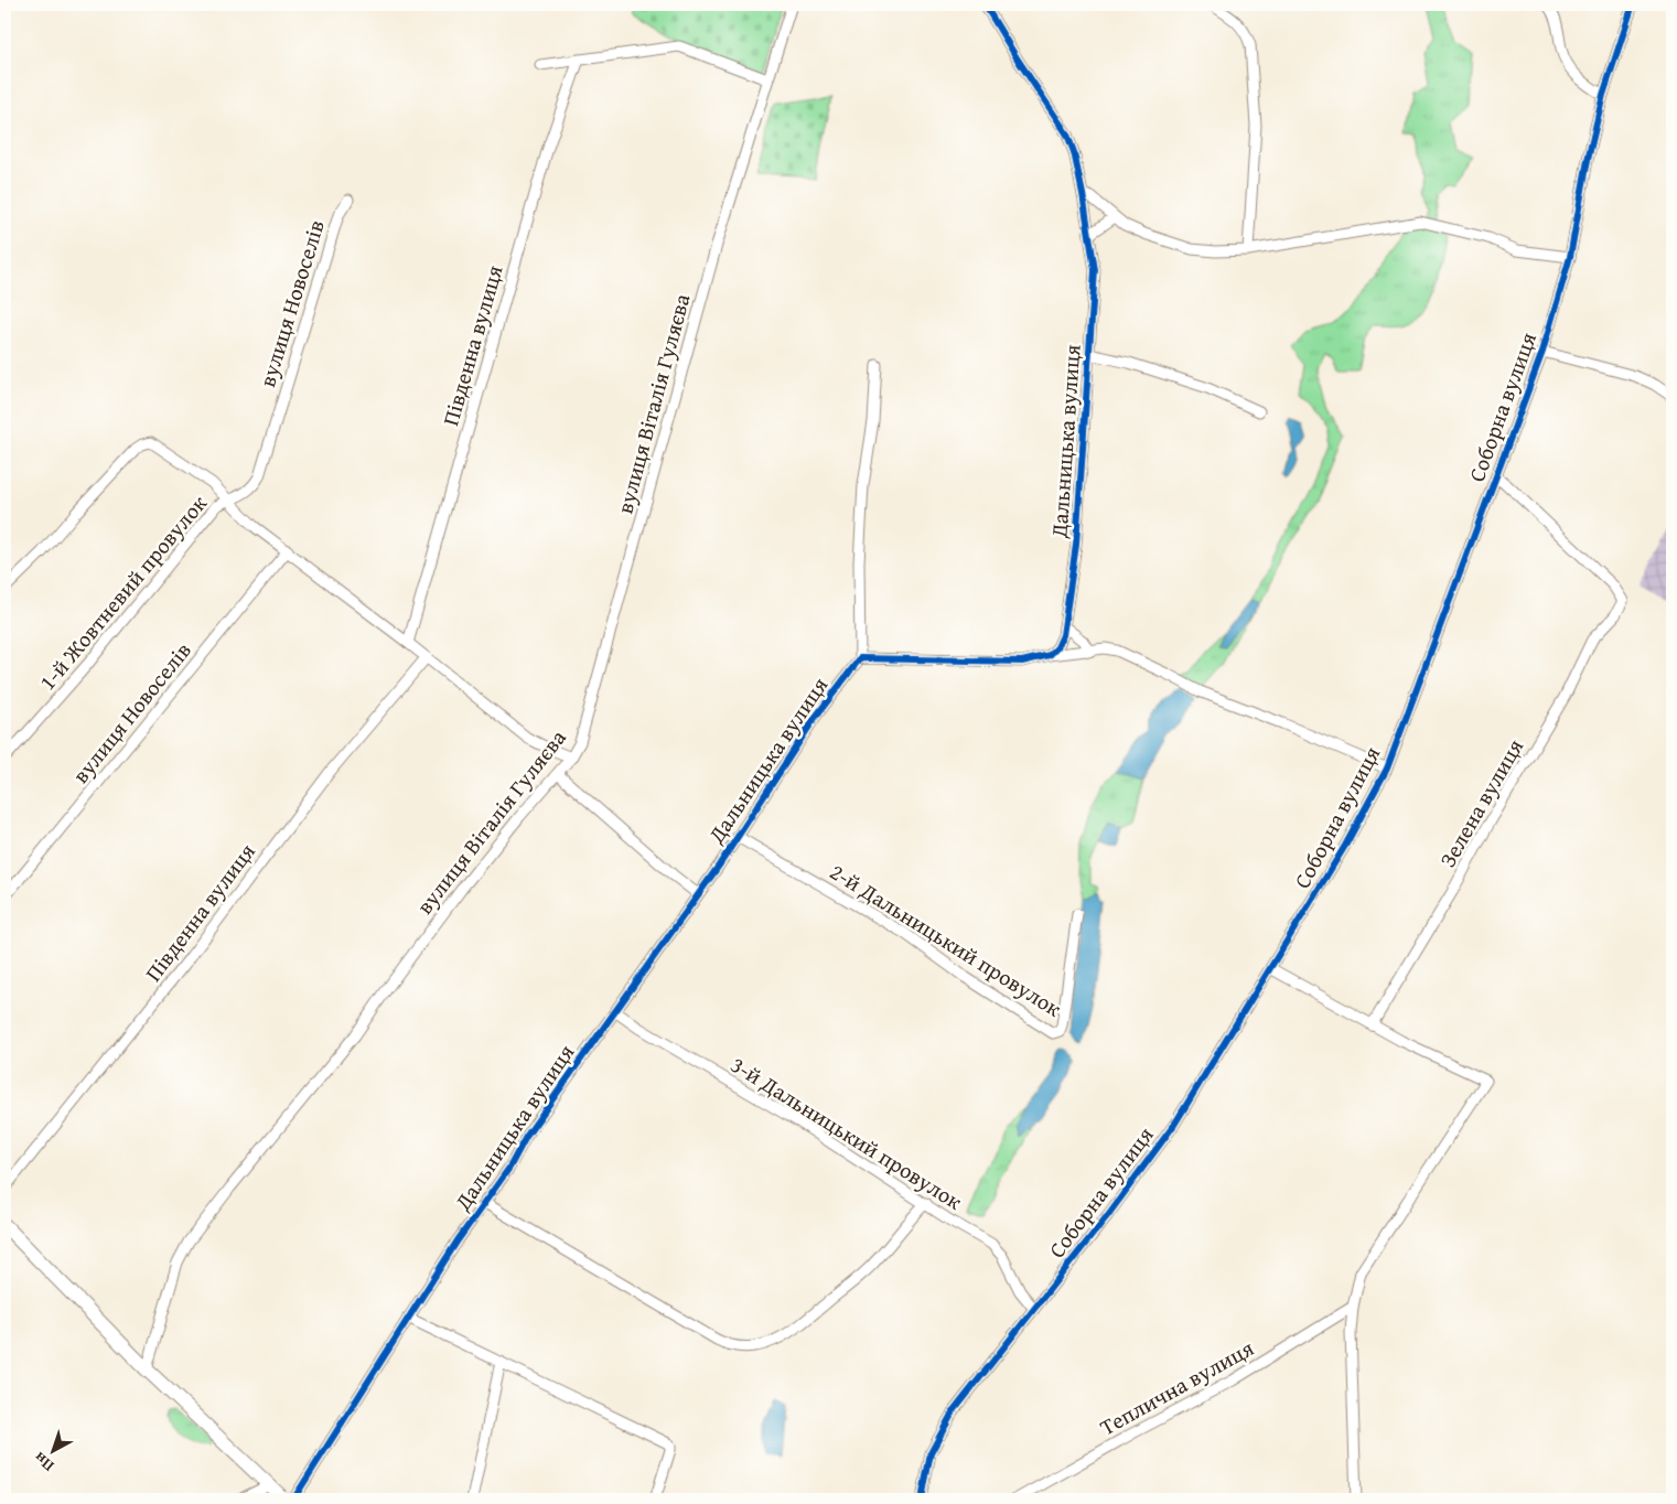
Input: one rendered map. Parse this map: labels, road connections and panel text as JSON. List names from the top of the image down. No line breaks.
{"streets":{"street":["вулиця Новоселів","Південна вулиця","вулиця Віталія Гуляєва","Соборна вулиця","Дальницька вулиця","1-й Жовтневий провулок","Зелена вулиця","2-й Дальницький провулок","3-й Дальницький провулок","Теплична вулиця"]},"crossings":[["вулиця Новоселів","1-й Жовтневий провулок"],["Соборна вулиця","Зелена вулиця"],["Соборна вулиця","3-й Дальницький провулок"],["Дальницька вулиця","2-й Дальницький провулок"],["Дальницька вулиця","3-й Дальницький провулок"]],"north":"bottom left"}
